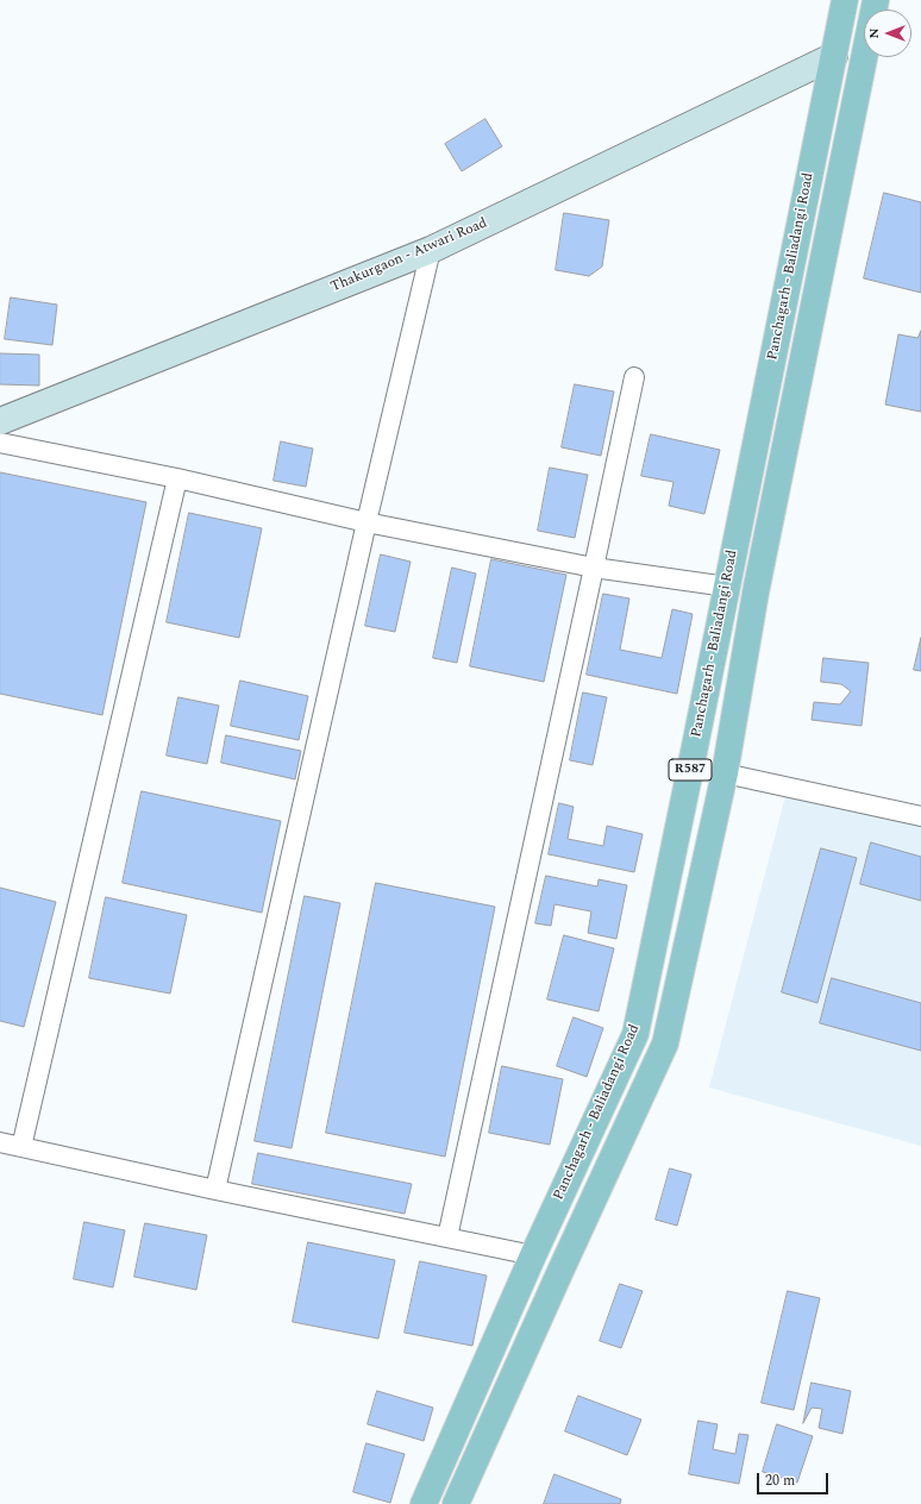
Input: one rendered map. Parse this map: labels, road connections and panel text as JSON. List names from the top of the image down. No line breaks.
{"streets":{"main road":["Thakurgaon - Atwari Road","Panchagarh - Baliadangi Road","R587"]},"crossings":[["Thakurgaon - Atwari Road","Panchagarh - Baliadangi Road"]],"scale_bar":"20 m","north":"left"}
